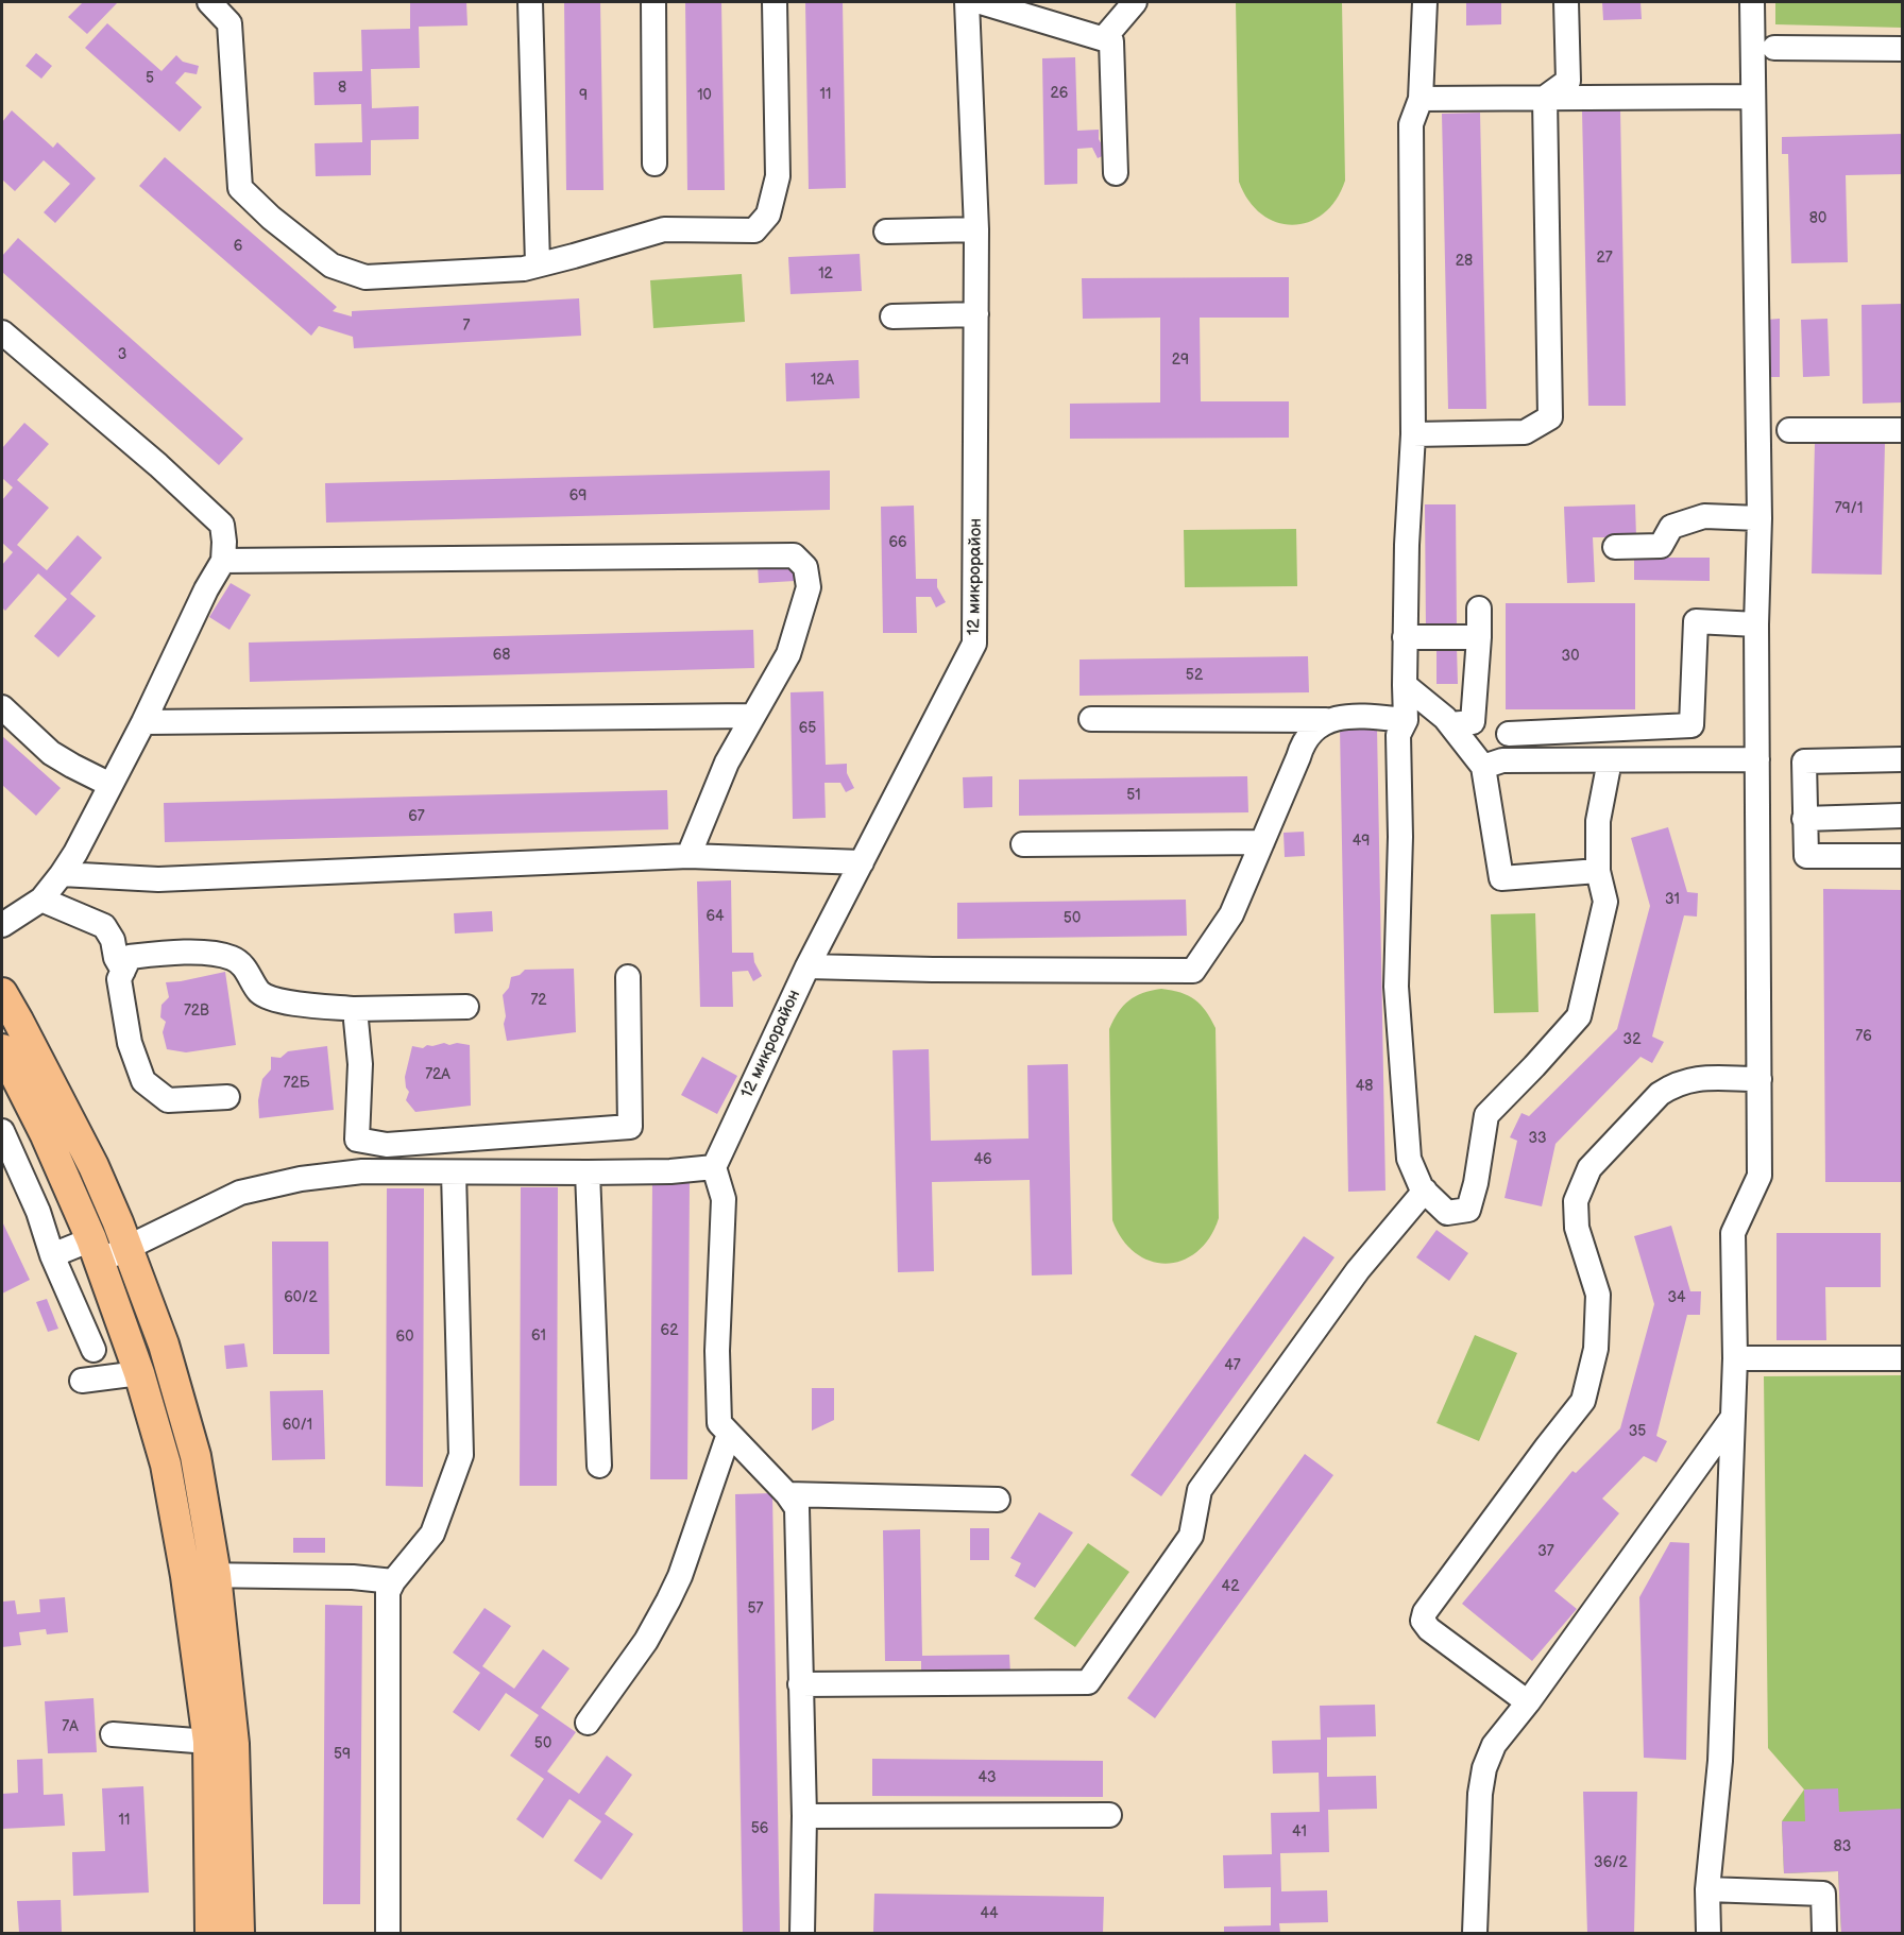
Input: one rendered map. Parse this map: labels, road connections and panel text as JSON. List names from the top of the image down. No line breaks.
{"streets":{"street":["12 микрорайон"]},"house_numbers":["5","8","26","11","9","10","80","6","27","28","12","7","3","29","12А","69","79/1","66","68","30","52","65","51","67","49","31","64","50","72","72В","76","32","72А","72Б","48","33","46","60/2","34","62","61","60","47","60/1","35","37","42","57","7А","50","59","43","11","56","41","83","36/2","44"]}
